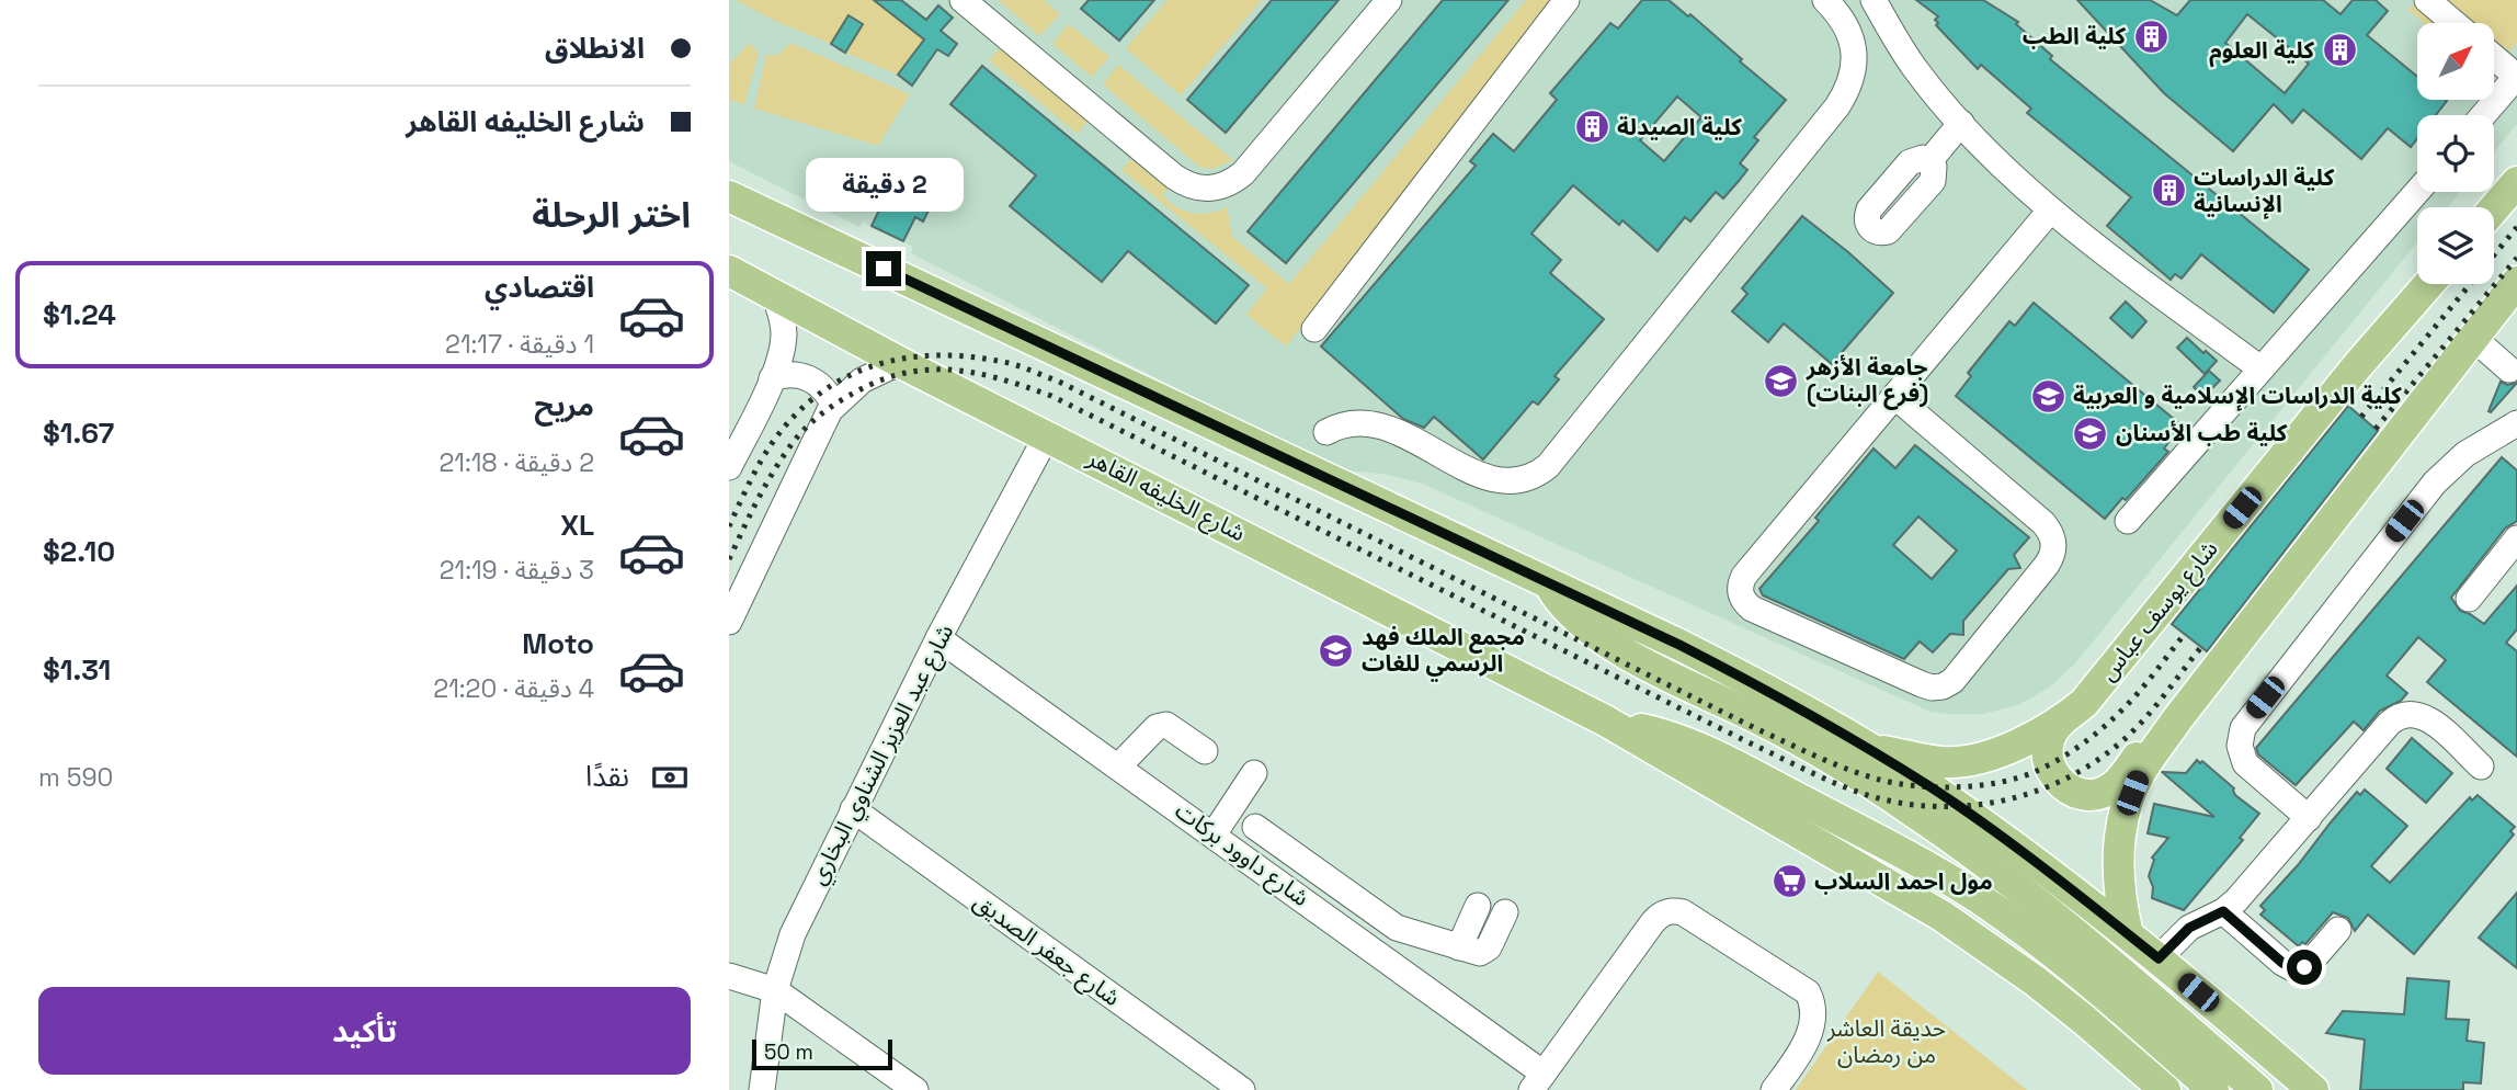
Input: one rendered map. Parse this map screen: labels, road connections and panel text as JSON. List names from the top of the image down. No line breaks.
{"streets":{"main road":["شارع الخليفه القاهر","شارع يوسف عباس"],"street":["شارع عبد العزيز الشناوي البخاري","شارع داوود بركات","شارع جعفر الصديق"]},"crossings":[["شارع الخليفه القاهر","شارع عبد العزيز الشناوي البخاري"],["شارع عبد العزيز الشناوي البخاري","شارع داوود بركات"],["شارع عبد العزيز الشناوي البخاري","شارع جعفر الصديق"]],"parks":["حديقة العاشر من رمضان"],"places":{"building":["كلية الطب","كلية العلوم","كلية الصيدلة","كلية الدراسات الإنسانية"],"school or university":["جامعة الأزهر (فرع البنات)","كلية الدراسات الإسلامية و العربية","كلية طب الأسنان","مجمع الملك فهد الرسمي للغات"],"supermarket":["مول احمد السلاب"]},"scale_bar":"50 m","north":"top right","page":{"banner":["الانطلاق","شارع الخليفه القاهر"],"bubble":"2 دقيقة","heading":"اختر الرحلة","list":[{"name":"اقتصادي","note":"1 دقيقة · 21:17","value":"$1.24"},{"name":"مريح","note":"2 دقيقة · 21:18","value":"$1.67"},{"name":"XL","note":"3 دقيقة · 21:19","value":"$2.10"},{"name":"Moto","note":"4 دقيقة · 21:20","value":"$1.31"}],"pay":["نقدًا","590 m"],"buttons":"تأكيد","scale":"50 m"}}
